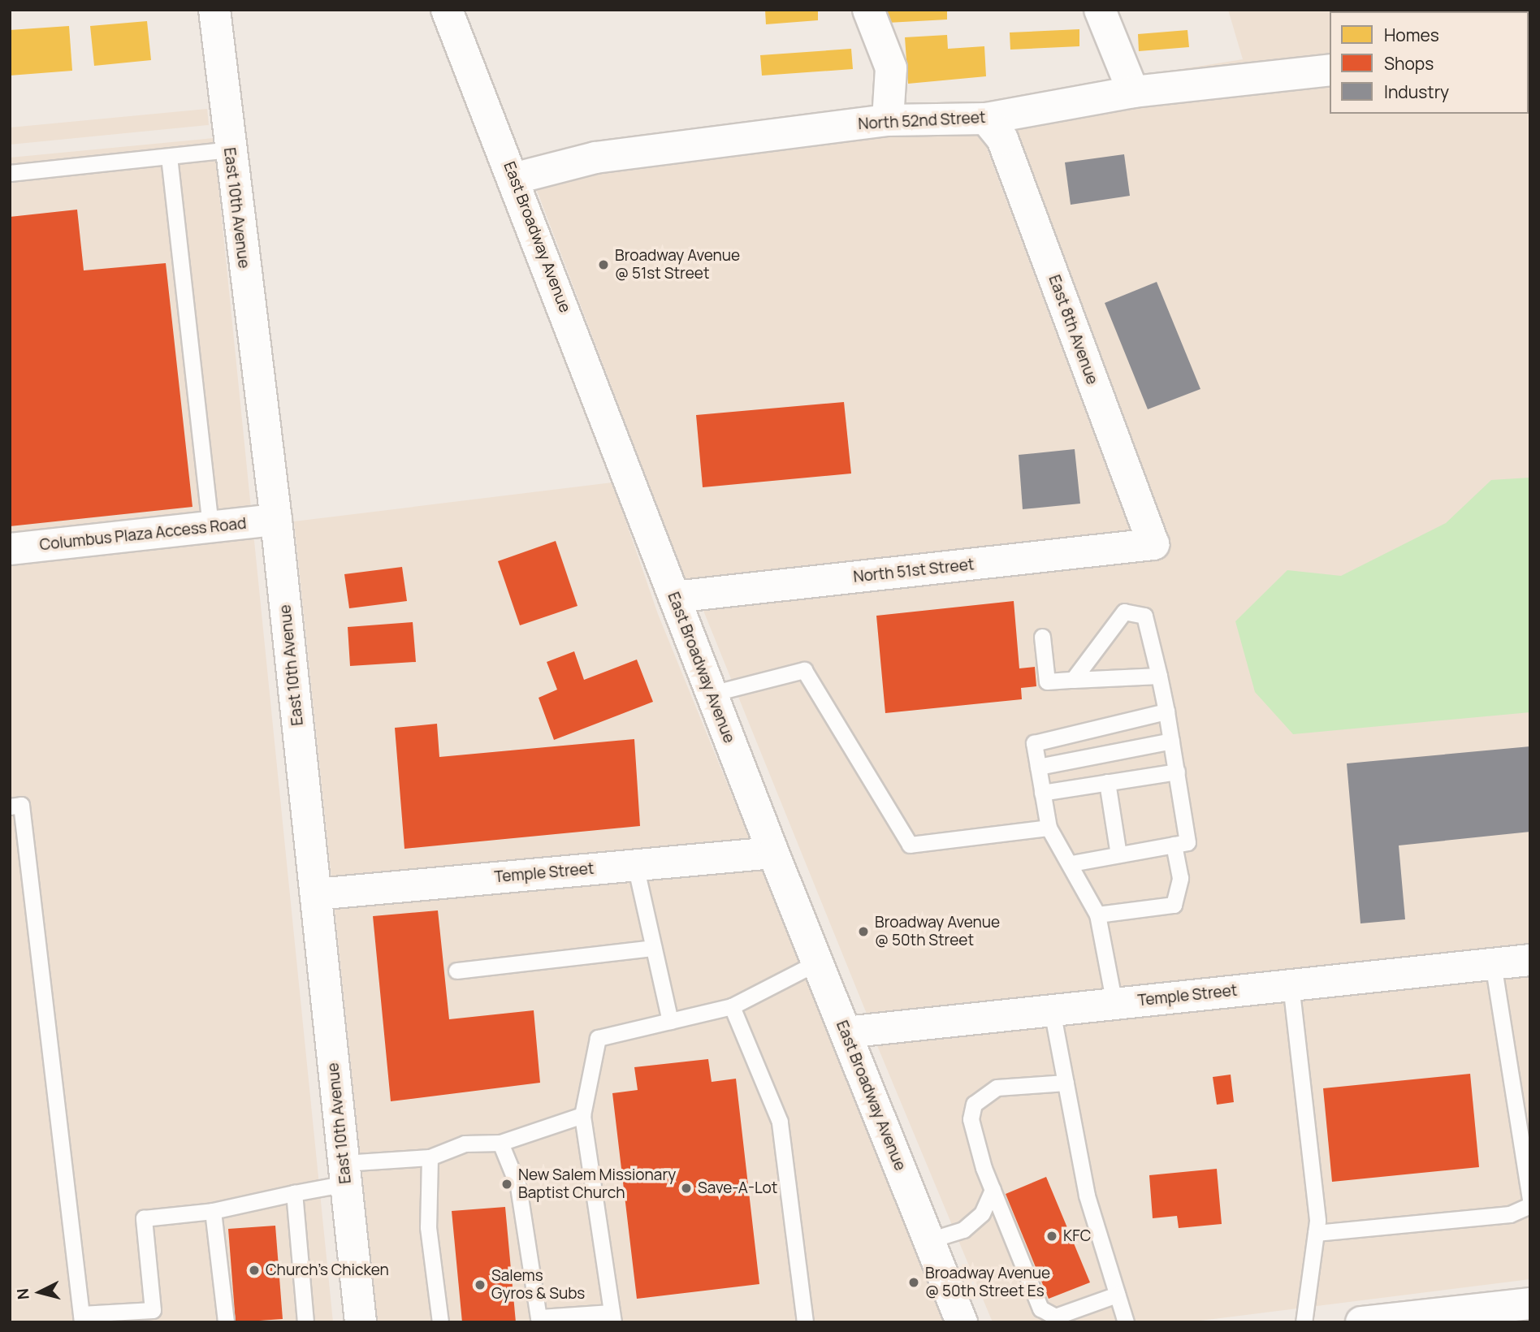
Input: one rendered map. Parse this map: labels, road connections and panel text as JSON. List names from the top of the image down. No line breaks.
{"streets":{"street":["North 52nd Street","East 10th Avenue","East Broadway Avenue","East 8th Avenue","Columbus Plaza Access Road","North 51st Street","Temple Street"]},"crossings":[["North 52nd Street","East Broadway Avenue"],["North 52nd Street","East 8th Avenue"],["East 10th Avenue","Columbus Plaza Access Road"],["East 10th Avenue","Temple Street"],["East Broadway Avenue","North 51st Street"],["East Broadway Avenue","Temple Street"],["East 8th Avenue","North 51st Street"]],"places":["Broadway Avenue @ 51st Street","Broadway Avenue @ 50th Street","New Salem Missionary Baptist Church","Save-A-Lot","KFC","Church's Chicken","Broadway Avenue @ 50th Street Es","Salems Gyros & Subs"],"legend":["Homes","Shops","Industry"],"north":"left"}
